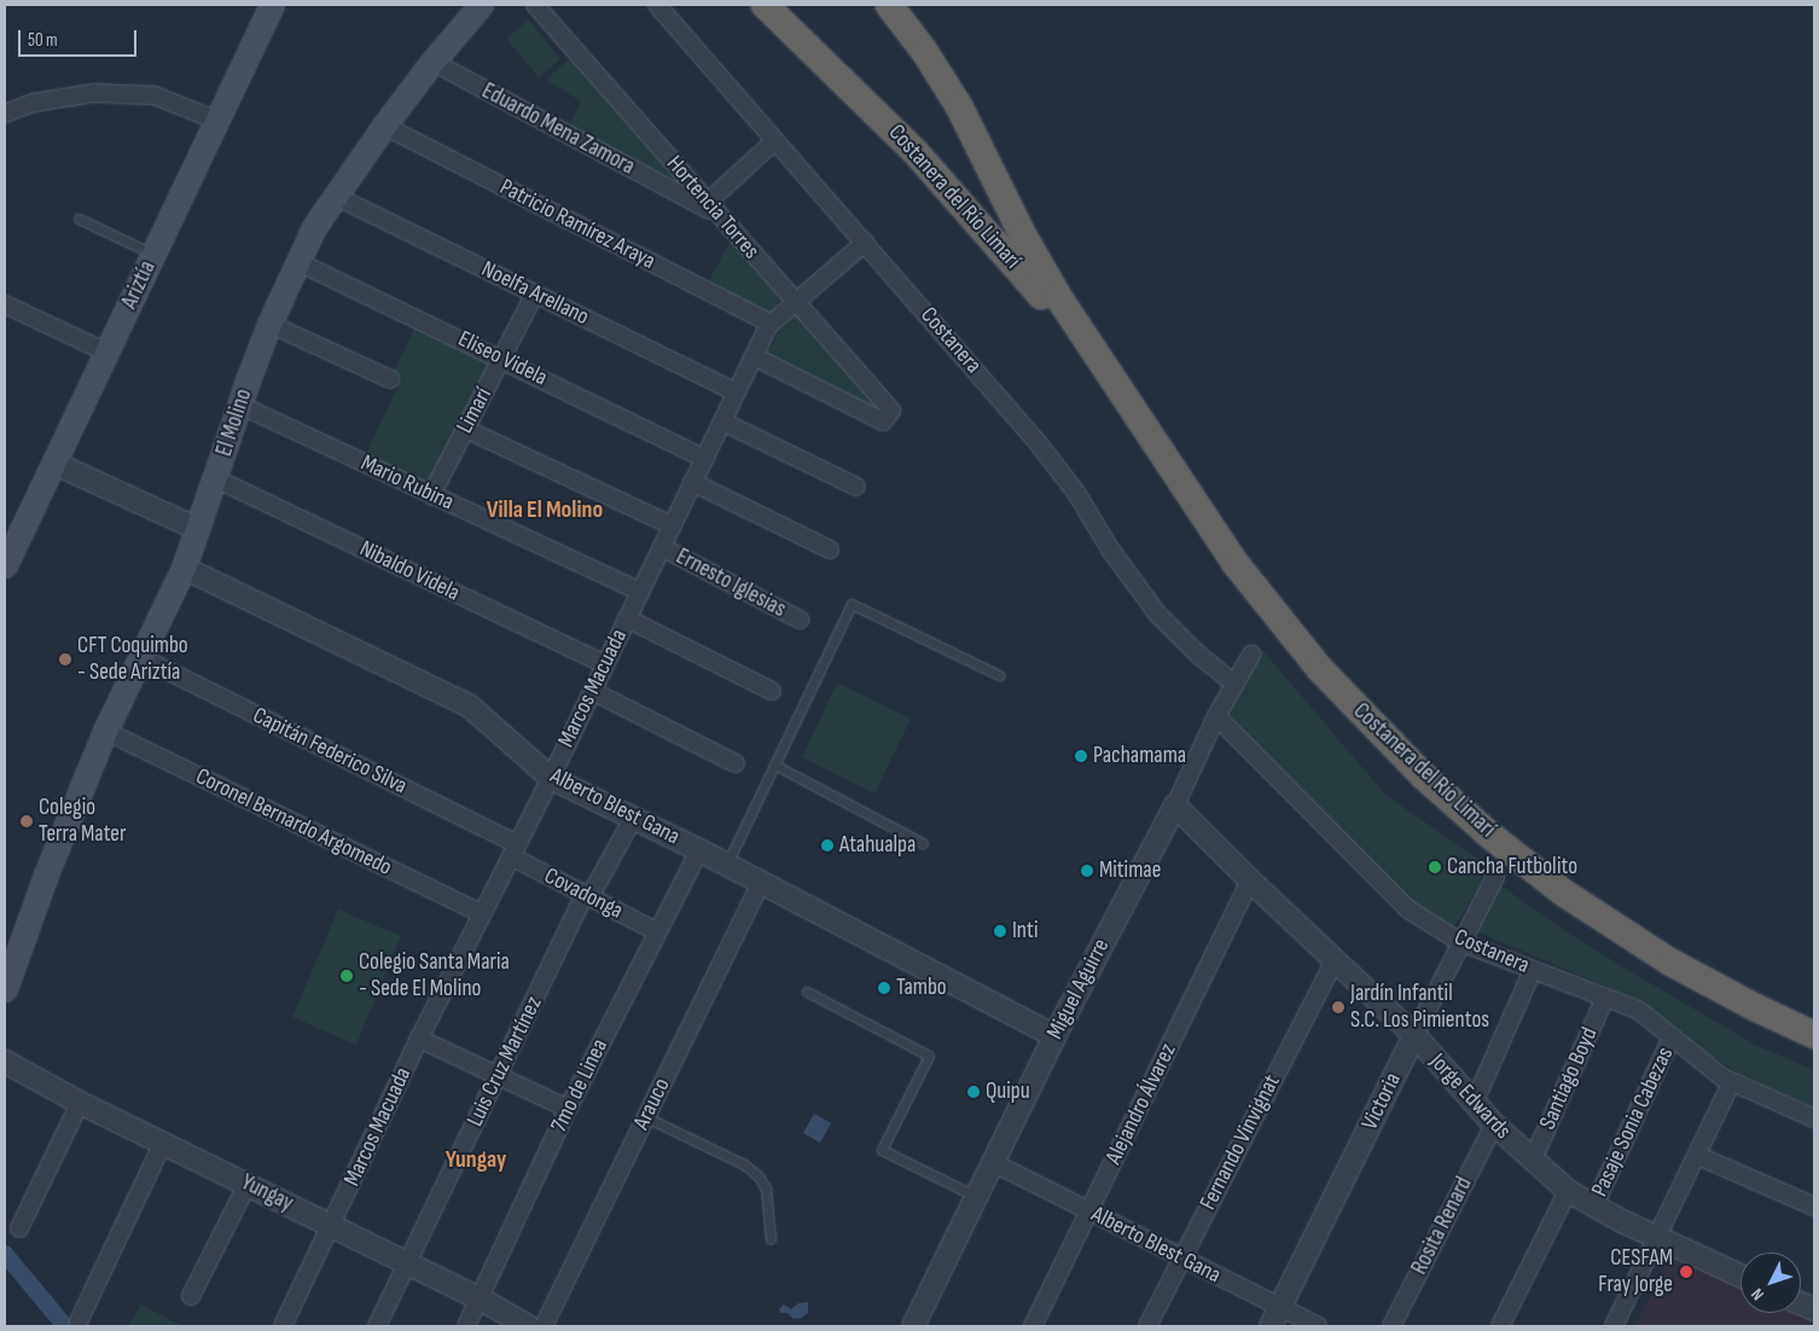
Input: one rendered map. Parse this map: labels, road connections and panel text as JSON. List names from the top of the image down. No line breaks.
{"streets":{"highway":["Costanera del Río Limarí"],"main road":["Ariztía","El Molino"],"street":["Eduardo Mena Zamora","Hortencia Torres","Patricio Ramírez Araya","Noelfa Arellano","Costanera","Eliseo Videla","Limarí","Mario Rubina","Nibaldo Videla","Ernesto Iglesias","Marcos Macuada","Capitán Federico Silva","Alberto Blest Gana","Coronel Bernardo Argomedo","Covadonga","Miguel Aguirre","Luis Cruz Martínez","Santiago Boyd","7mo de Linea","Jorge Edwards","Victoria","Arauco","Alejandro Álvarez","Pasaje Sonia Cabezas","Fernando Vinvignat","Yungay","Rosita Renard"]},"crossings":[["Eduardo Mena Zamora","Hortencia Torres"],["Eduardo Mena Zamora","El Molino"],["Hortencia Torres","Marcos Macuada"],["Patricio Ramírez Araya","El Molino"],["Patricio Ramírez Araya","Marcos Macuada"],["Noelfa Arellano","Limarí"],["Noelfa Arellano","El Molino"],["Noelfa Arellano","Marcos Macuada"],["Costanera","Marcos Macuada"],["Costanera","Miguel Aguirre"],["Costanera","Santiago Boyd"],["Costanera","Victoria"],["Costanera","Pasaje Sonia Cabezas"],["Eliseo Videla","Limarí"],["Eliseo Videla","El Molino"],["Eliseo Videla","Marcos Macuada"],["Limarí","Mario Rubina"],["Limarí","Ernesto Iglesias"],["El Molino","Mario Rubina"],["El Molino","Nibaldo Videla"],["El Molino","Capitán Federico Silva"],["El Molino","Alberto Blest Gana"],["El Molino","Coronel Bernardo Argomedo"],["Mario Rubina","Marcos Macuada"],["Nibaldo Videla","Marcos Macuada"],["Ernesto Iglesias","Marcos Macuada"],["Marcos Macuada","Capitán Federico Silva"],["Marcos Macuada","Alberto Blest Gana"],["Marcos Macuada","Coronel Bernardo Argomedo"],["Marcos Macuada","Covadonga"],["Marcos Macuada","Yungay"],["Capitán Federico Silva","Covadonga"],["Alberto Blest Gana","Miguel Aguirre"],["Alberto Blest Gana","Luis Cruz Martínez"],["Alberto Blest Gana","7mo de Linea"],["Alberto Blest Gana","Victoria"],["Alberto Blest Gana","Arauco"],["Alberto Blest Gana","Alejandro Álvarez"],["Alberto Blest Gana","Fernando Vinvignat"],["Covadonga","Luis Cruz Martínez"],["Covadonga","7mo de Linea"],["Miguel Aguirre","Jorge Edwards"],["Luis Cruz Martínez","Yungay"],["Santiago Boyd","Jorge Edwards"],["7mo de Linea","Yungay"],["Jorge Edwards","Victoria"],["Jorge Edwards","Alejandro Álvarez"],["Jorge Edwards","Pasaje Sonia Cabezas"],["Jorge Edwards","Fernando Vinvignat"],["Jorge Edwards","Rosita Renard"]],"districts":["Villa El Molino","Yungay"],"places":["CFT Coquimbo - Sede Ariztía","Pachamama","Colegio Terra Mater","Atahualpa","Cancha Futbolito","Mitimae","Inti","Colegio Santa Maria - Sede El Molino","Tambo","Jardín Infantil S.C. Los Pimientos","Quipu","CESFAM Fray Jorge"],"scale_bar":"50 m","north":"bottom left"}
